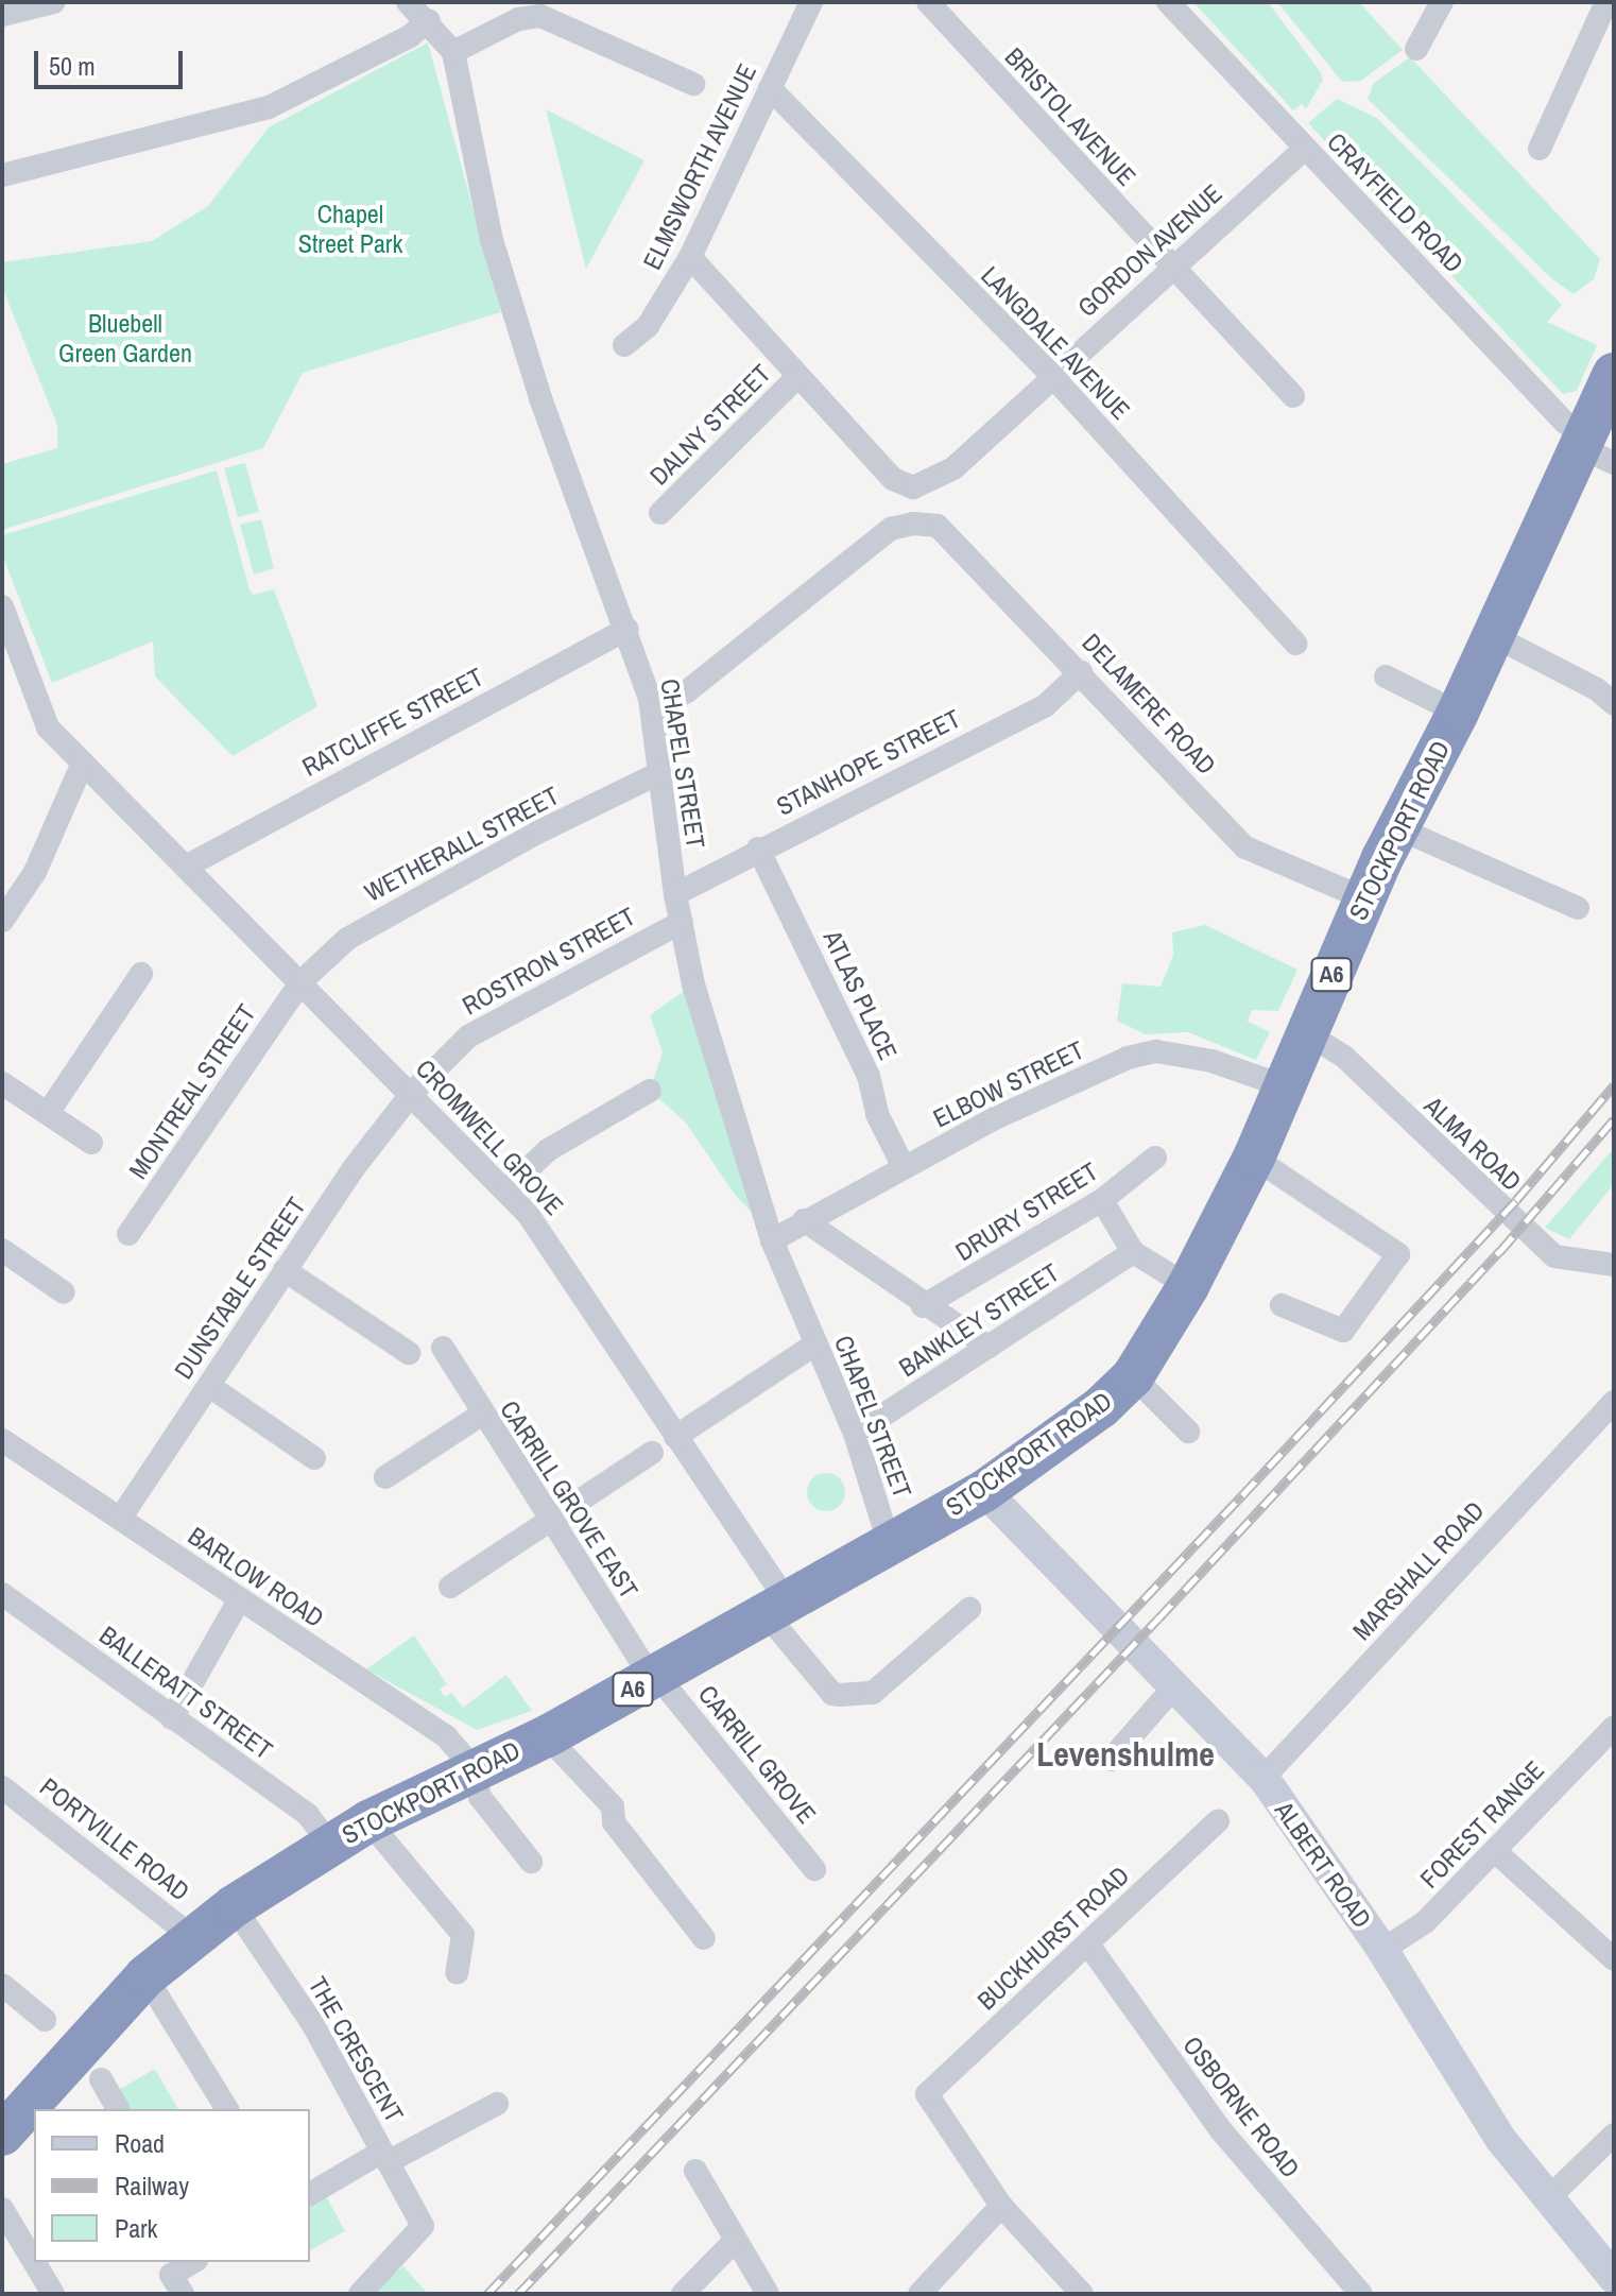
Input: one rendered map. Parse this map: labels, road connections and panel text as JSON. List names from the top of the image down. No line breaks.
{"streets":{"highway":["STOCKPORT ROAD","A6"],"main road":["ALBERT ROAD"],"street":["BRISTOL AVENUE","ELMSWORTH AVENUE","CRAYFIELD ROAD","GORDON AVENUE","LANGDALE AVENUE","DALNY STREET","DELAMERE ROAD","RATCLIFFE STREET","STANHOPE STREET","CHAPEL STREET","WETHERALL STREET","ROSTRON STREET","ATLAS PLACE","ELBOW STREET","MONTREAL STREET","CROMWELL GROVE","ALMA ROAD","DRURY STREET","DUNSTABLE STREET","BANKLEY STREET","CARRILL GROVE EAST","MARSHALL ROAD","BARLOW ROAD","BALLERATT STREET","CARRILL GROVE","FOREST RANGE","PORTVILLE ROAD","BUCKHURST ROAD","THE CRESCENT","OSBORNE ROAD"]},"crossings":[["BRISTOL AVENUE","GORDON AVENUE"],["ELMSWORTH AVENUE","LANGDALE AVENUE"],["CRAYFIELD ROAD","GORDON AVENUE"],["CRAYFIELD ROAD","STOCKPORT ROAD"],["GORDON AVENUE","LANGDALE AVENUE"],["GORDON AVENUE","DALNY STREET"],["DELAMERE ROAD","STANHOPE STREET"],["DELAMERE ROAD","CHAPEL STREET"],["DELAMERE ROAD","STOCKPORT ROAD"],["RATCLIFFE STREET","CHAPEL STREET"],["RATCLIFFE STREET","CROMWELL GROVE"],["STANHOPE STREET","CHAPEL STREET"],["STANHOPE STREET","ATLAS PLACE"],["CHAPEL STREET","STOCKPORT ROAD"],["CHAPEL STREET","WETHERALL STREET"],["CHAPEL STREET","ROSTRON STREET"],["CHAPEL STREET","ELBOW STREET"],["CHAPEL STREET","BANKLEY STREET"],["STOCKPORT ROAD","ELBOW STREET"],["STOCKPORT ROAD","CROMWELL GROVE"],["STOCKPORT ROAD","ALMA ROAD"],["STOCKPORT ROAD","CARRILL GROVE EAST"],["STOCKPORT ROAD","BARLOW ROAD"],["STOCKPORT ROAD","BALLERATT STREET"],["STOCKPORT ROAD","CARRILL GROVE"],["STOCKPORT ROAD","PORTVILLE ROAD"],["STOCKPORT ROAD","ALBERT ROAD"],["STOCKPORT ROAD","THE CRESCENT"],["WETHERALL STREET","MONTREAL STREET"],["WETHERALL STREET","CROMWELL GROVE"],["ROSTRON STREET","CROMWELL GROVE"],["ROSTRON STREET","DUNSTABLE STREET"],["ATLAS PLACE","ELBOW STREET"],["MONTREAL STREET","CROMWELL GROVE"],["CROMWELL GROVE","DUNSTABLE STREET"],["DUNSTABLE STREET","BARLOW ROAD"],["CARRILL GROVE EAST","CARRILL GROVE"],["MARSHALL ROAD","ALBERT ROAD"],["FOREST RANGE","ALBERT ROAD"],["BUCKHURST ROAD","OSBORNE ROAD"]],"districts":["Levenshulme"],"parks":["Chapel Street Park","Bluebell Green Garden"],"legend":["Road","Railway","Park"],"scale_bar":"50 m"}
